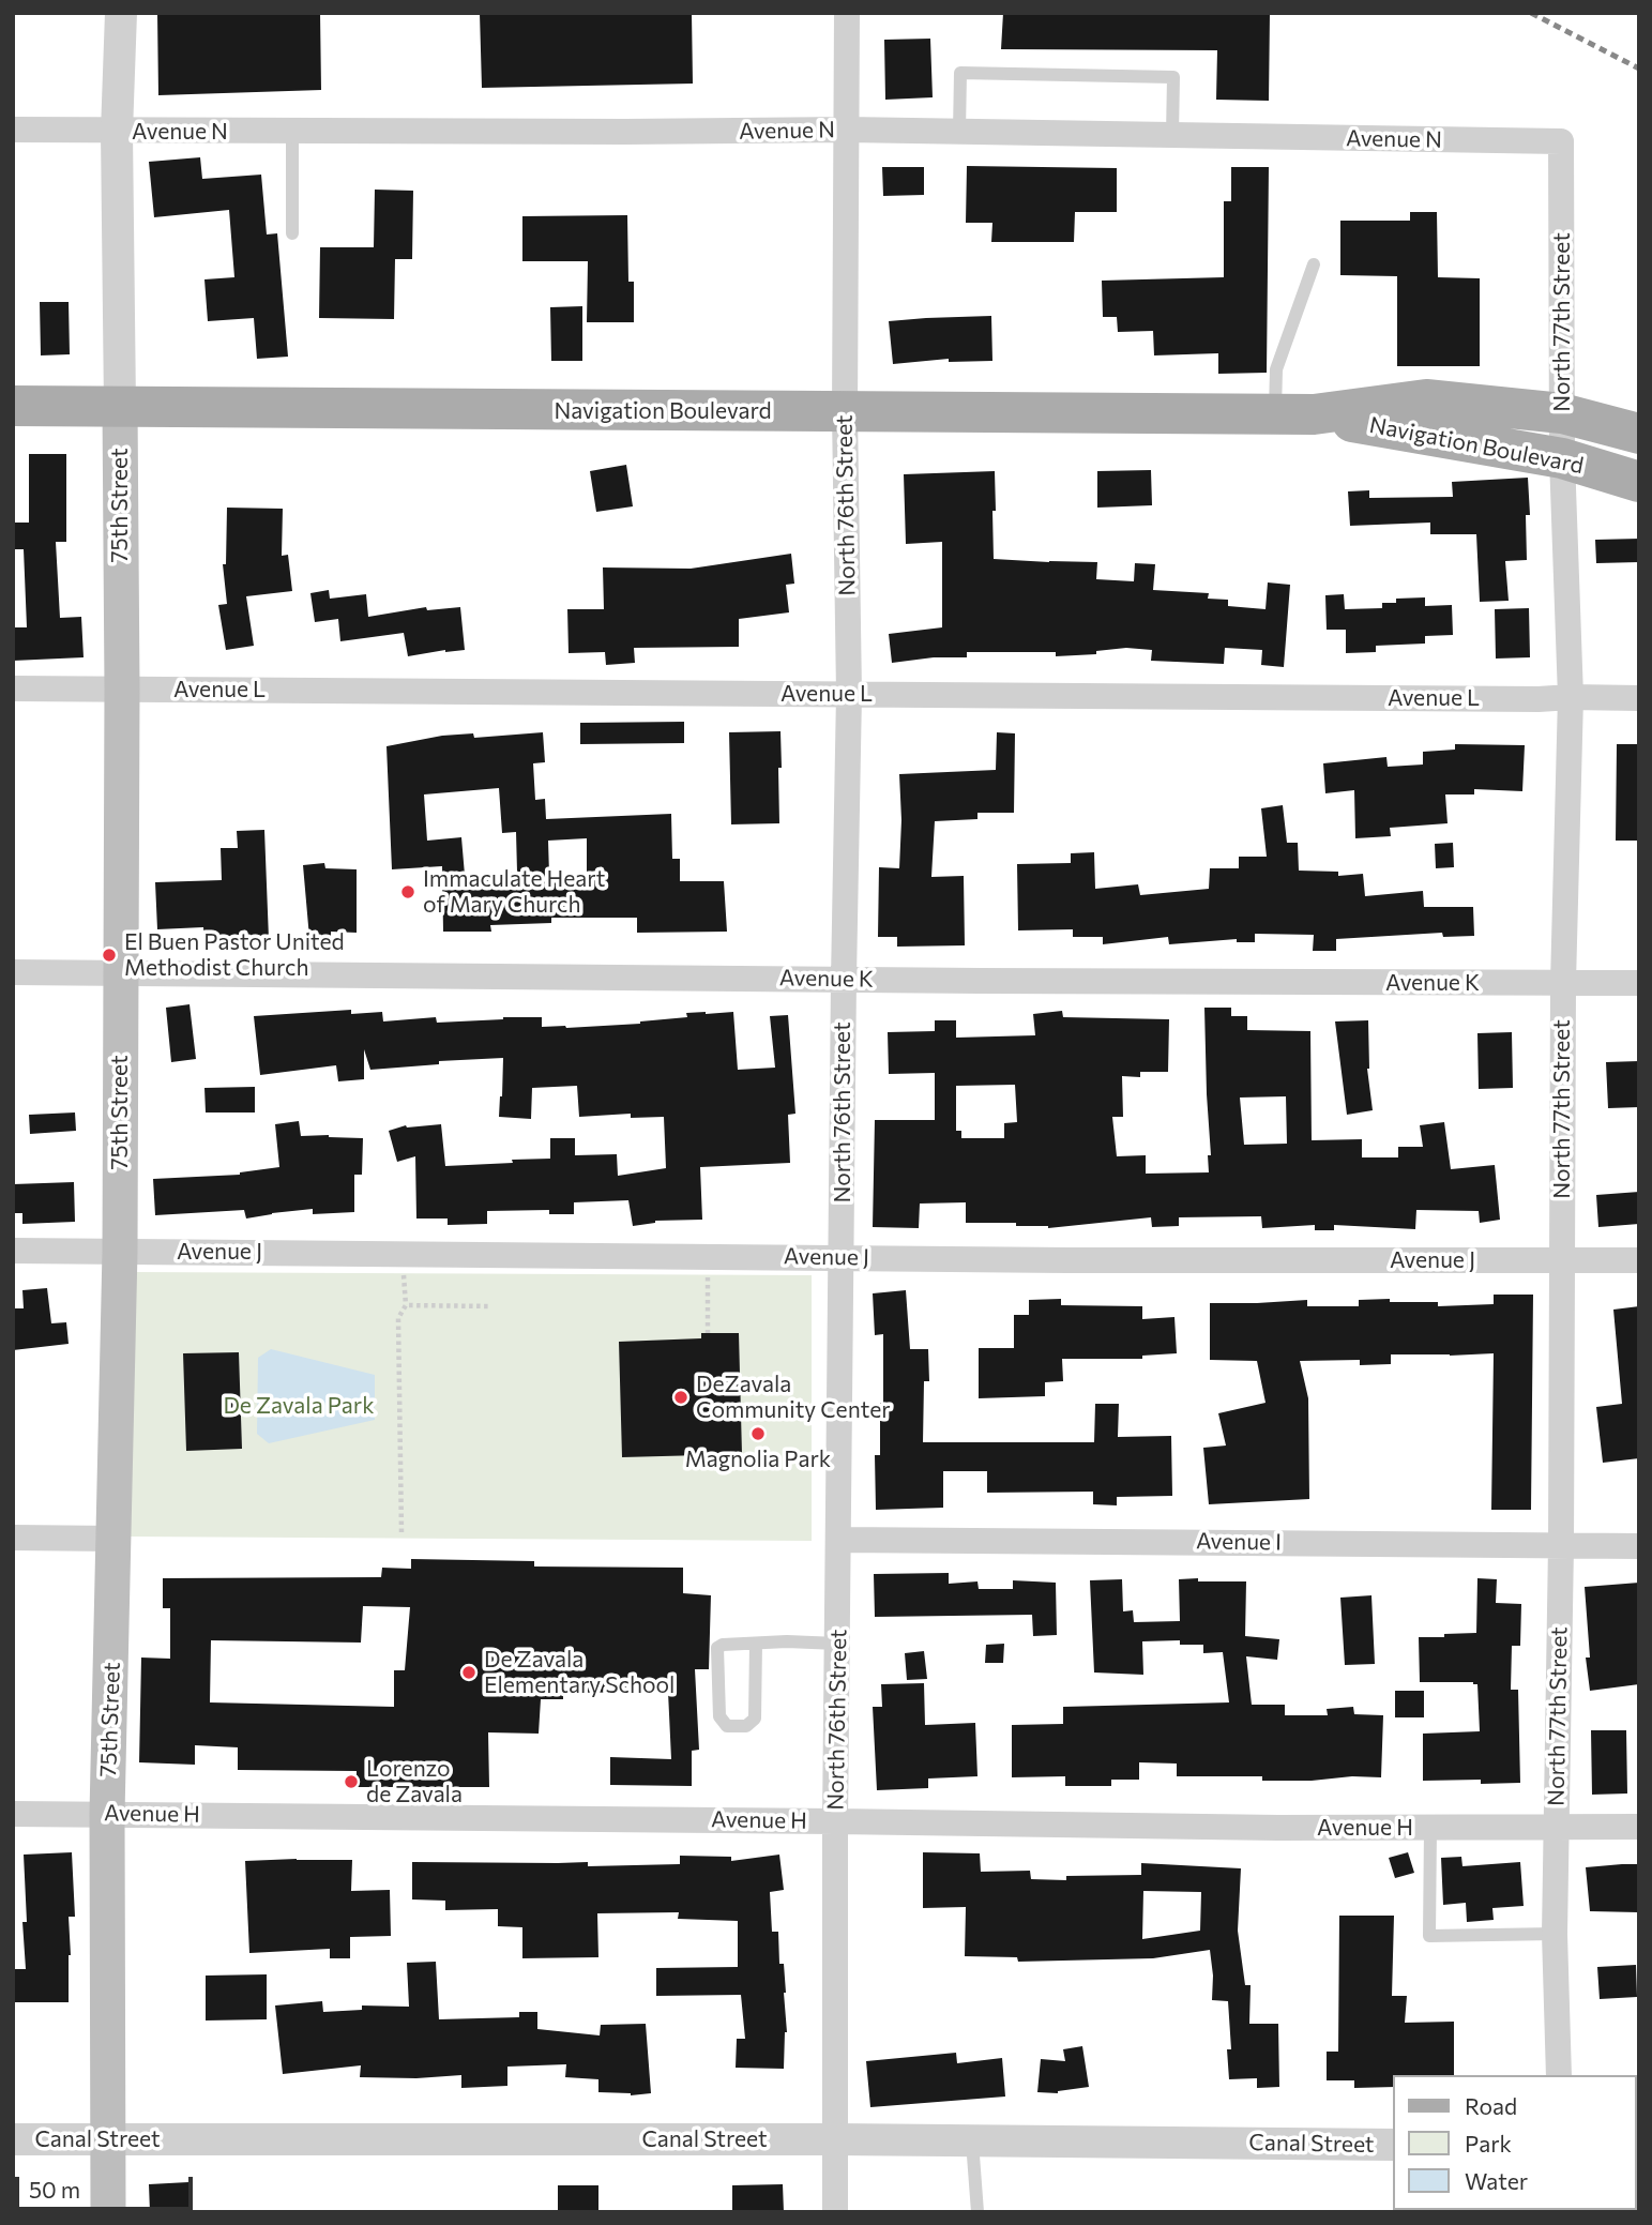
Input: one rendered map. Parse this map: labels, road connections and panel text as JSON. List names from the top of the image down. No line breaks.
{"streets":{"main road":["Navigation Boulevard","75th Street"],"street":["Avenue N","North 77th Street","North 76th Street","Avenue L","Avenue K","Avenue J","Avenue I","Avenue H","Canal Street"]},"crossings":[["Avenue N","North 77th Street"],["Avenue N","75th Street"],["Avenue N","North 76th Street"],["North 77th Street","Navigation Boulevard"],["North 77th Street","Avenue L"],["North 77th Street","Avenue K"],["North 77th Street","Avenue J"],["North 77th Street","Avenue I"],["North 77th Street","Avenue H"],["Navigation Boulevard","75th Street"],["Navigation Boulevard","North 76th Street"],["75th Street","Avenue L"],["75th Street","Avenue K"],["75th Street","Avenue J"],["75th Street","Avenue H"],["75th Street","Canal Street"],["North 76th Street","Avenue L"],["North 76th Street","Avenue K"],["North 76th Street","Avenue J"],["North 76th Street","Avenue I"],["North 76th Street","Avenue H"],["North 76th Street","Canal Street"]],"parks":["De Zavala Park"],"places":["Immaculate Heart of Mary Church","El Buen Pastor United Methodist Church","DeZavala Community Center","Magnolia Park","De Zavala Elementary School","Lorenzo de Zavala"],"legend":["Road","Park","Water"],"scale_bar":"50 m"}
